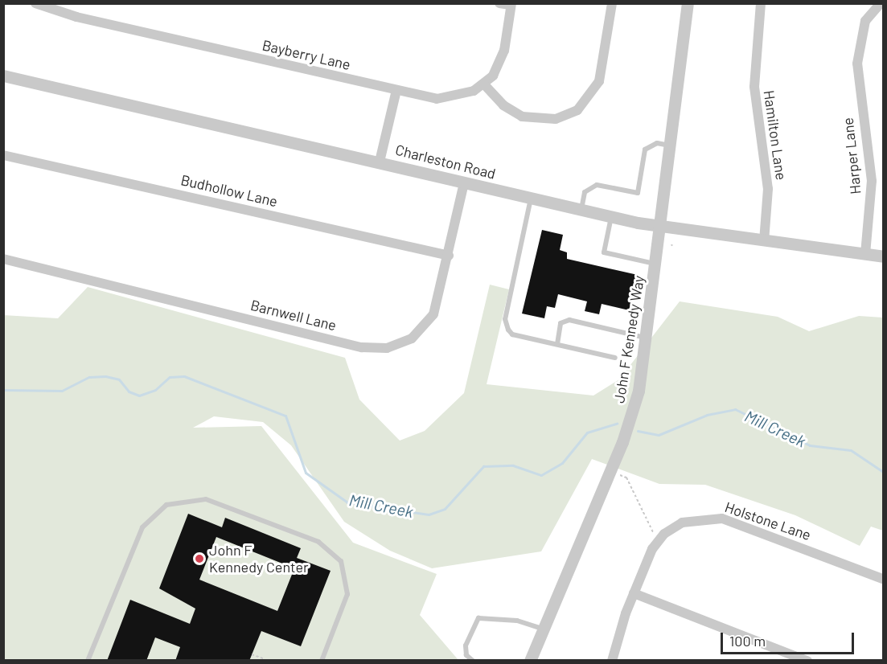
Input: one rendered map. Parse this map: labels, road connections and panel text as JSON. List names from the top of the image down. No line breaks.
{"streets":{"street":["Bayberry Lane","Hamilton Lane","Harper Lane","Charleston Road","Budhollow Lane","Barnwell Lane","John F Kennedy Way","Holstone Lane"]},"crossings":[["Hamilton Lane","Charleston Road"],["Harper Lane","Charleston Road"],["Charleston Road","Barnwell Lane"],["Charleston Road","John F Kennedy Way"],["Budhollow Lane","Barnwell Lane"]],"water":["Mill Creek"],"places":["John F Kennedy Center"],"scale_bar":"100 m"}
